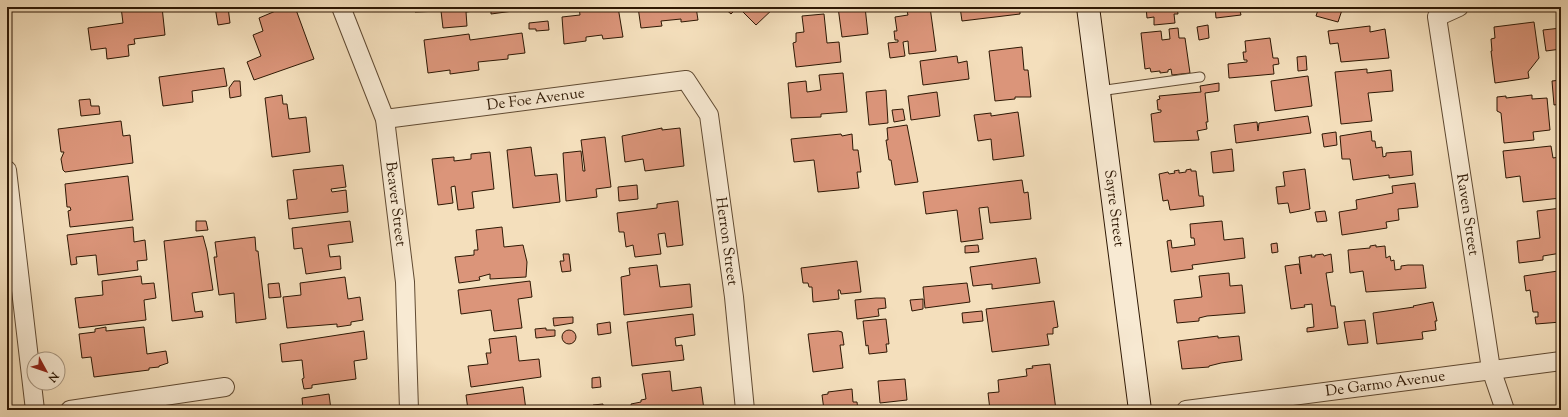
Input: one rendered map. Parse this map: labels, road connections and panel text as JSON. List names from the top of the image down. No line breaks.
{"streets":{"street":["De Foe Avenue","Beaver Street","Sayre Street","Raven Street","Herron Street","De Garmo Avenue"]},"crossings":[["De Foe Avenue","Beaver Street"],["De Foe Avenue","Herron Street"],["Raven Street","De Garmo Avenue"]],"north":"bottom right"}
